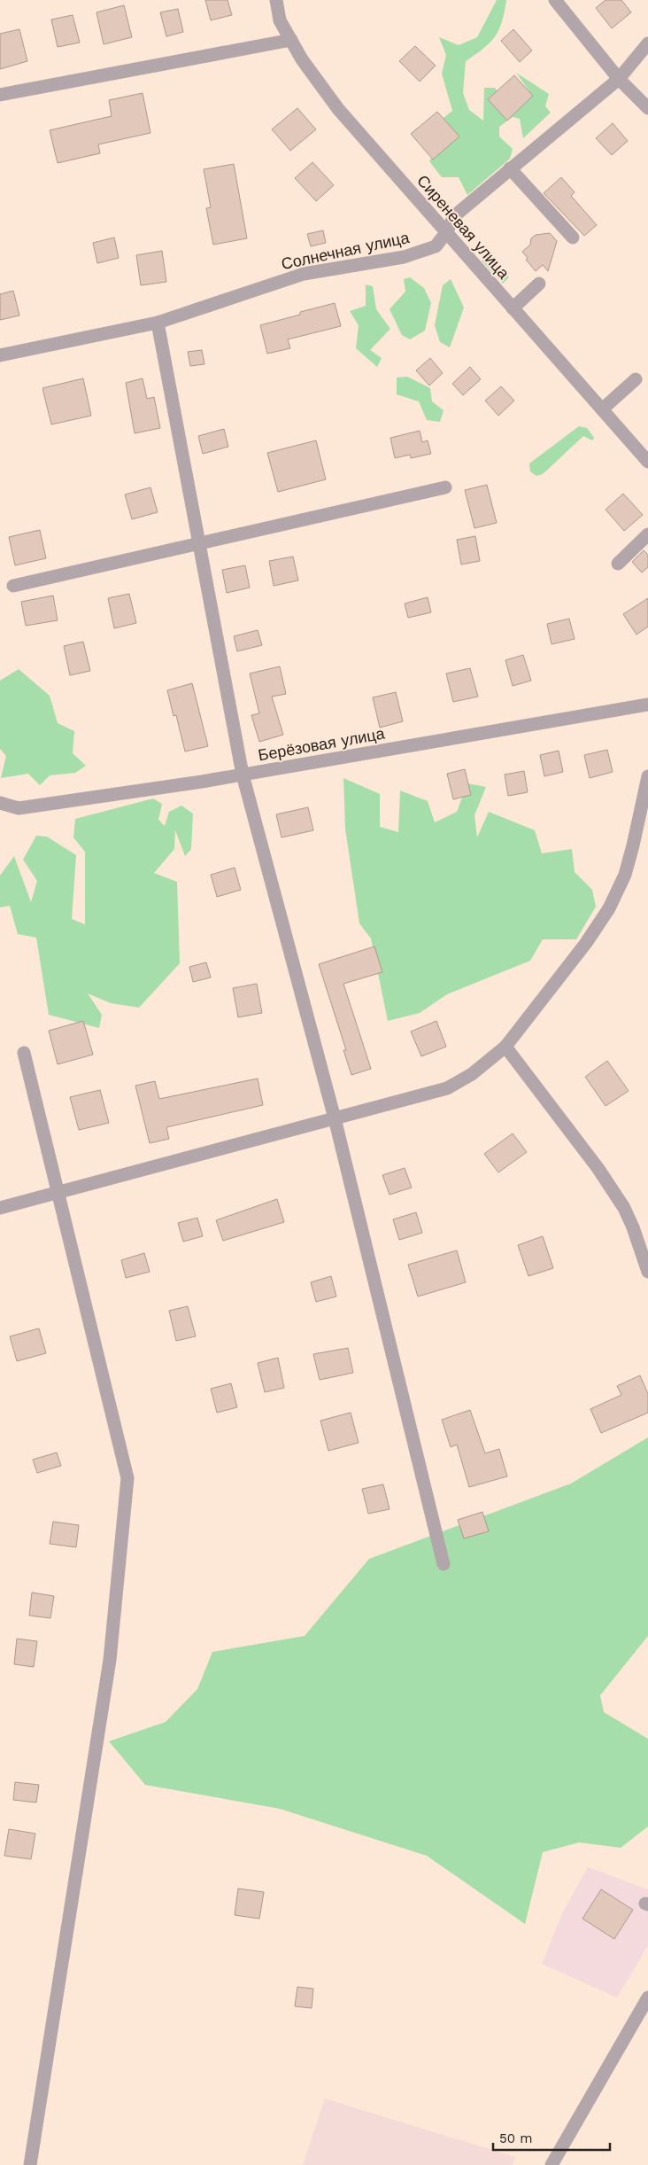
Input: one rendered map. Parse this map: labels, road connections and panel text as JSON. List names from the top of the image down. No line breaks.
{"streets":{"street":["Сиреневая улица","Солнечная улица","Берёзовая улица"]},"crossings":[["Сиреневая улица","Солнечная улица"]],"scale_bar":"50 m"}
